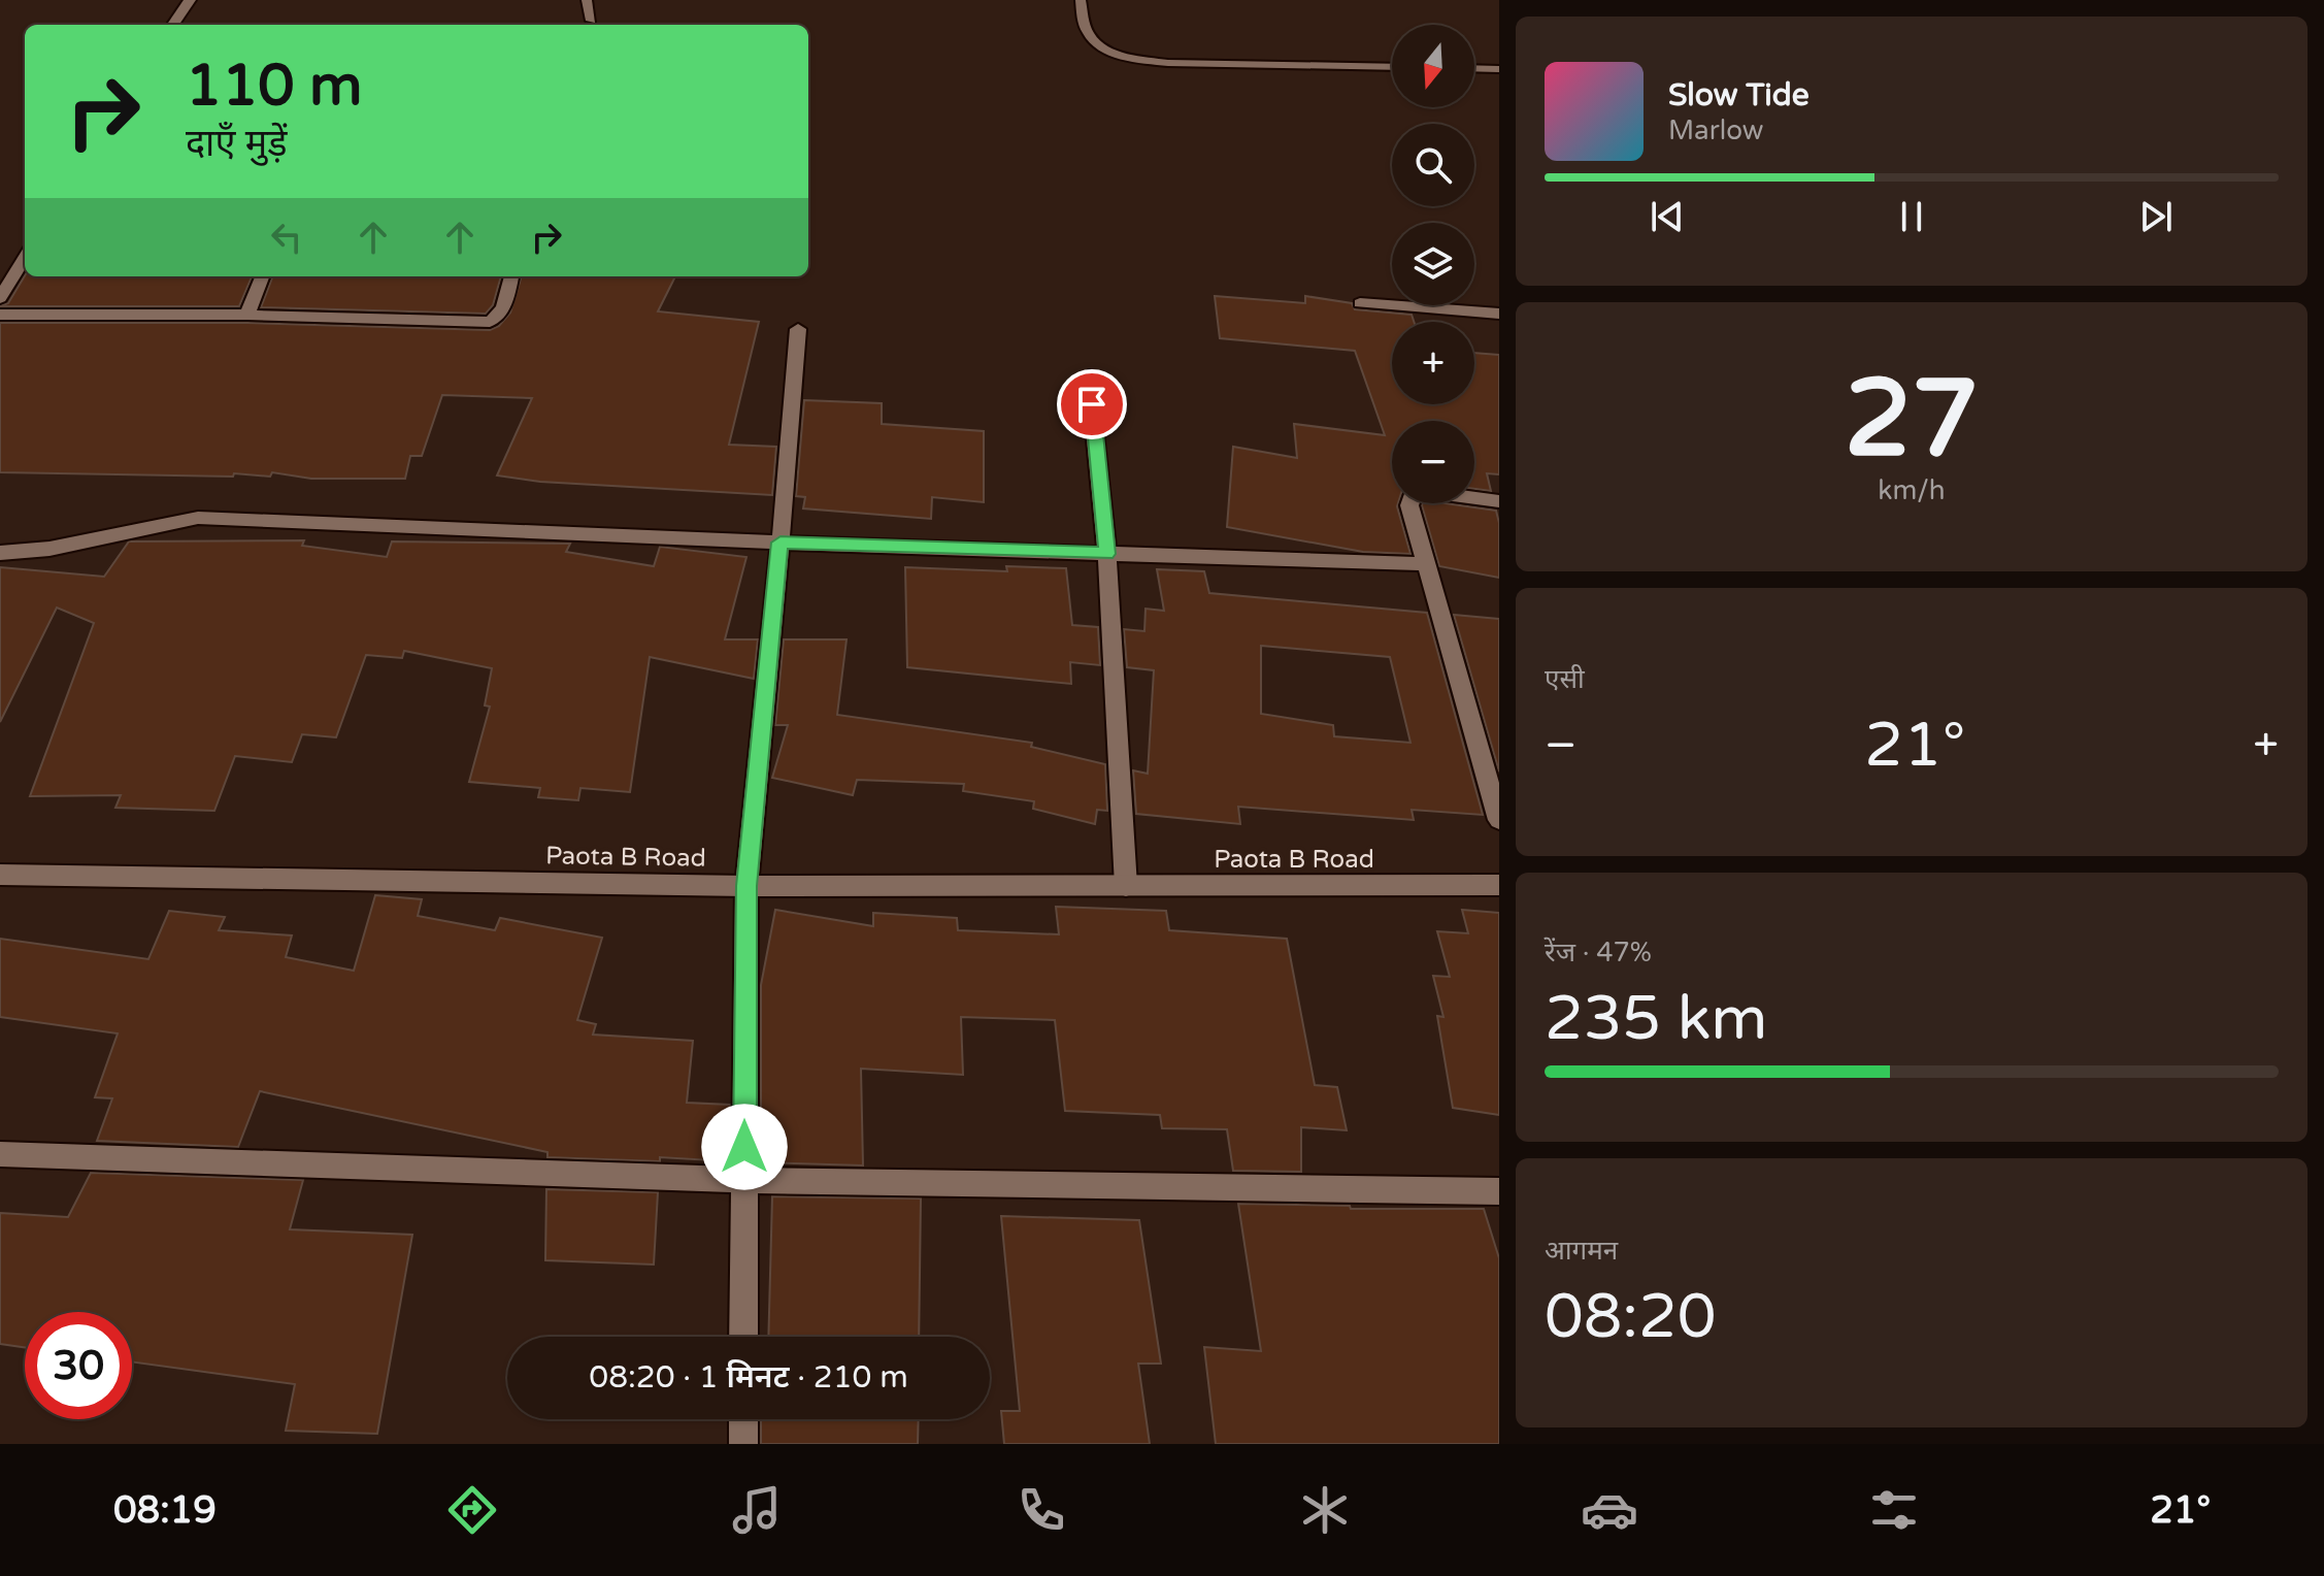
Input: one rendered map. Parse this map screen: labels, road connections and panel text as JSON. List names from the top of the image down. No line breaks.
{"streets":{"street":["Paota B Road"]},"north":"bottom","page":{"map_buttons":["+","−"],"turn":["110 m","दाएँ मुड़ें"],"song":["Slow Tide","Marlow"],"tile":[["27","km/h"],"एसी",["रेंज · 47%","235 km"],["आगमन","08:20"]],"heat":["−","21°","+"],"limit":"30","trip":"08:20 · 1 मिनट · 210 m","tabs":["08:19","21°"]}}
